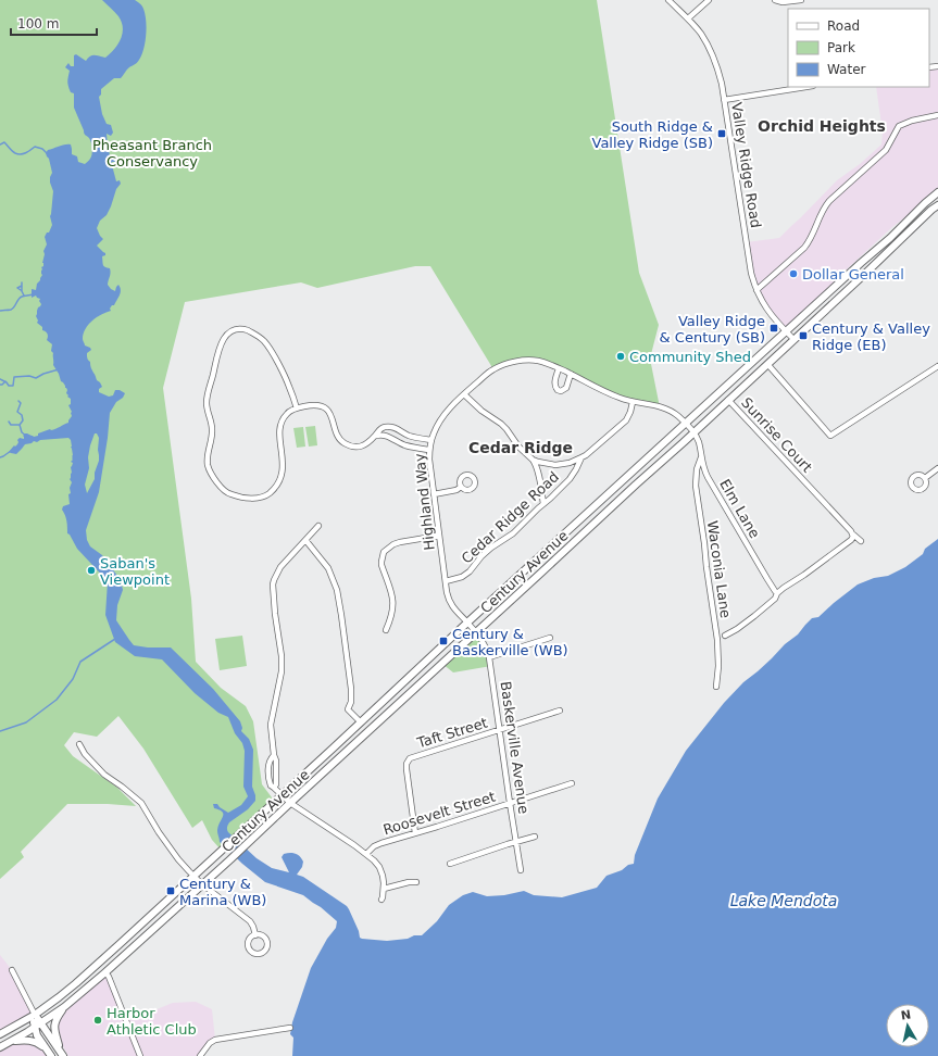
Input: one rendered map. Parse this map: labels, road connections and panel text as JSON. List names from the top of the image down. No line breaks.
{"streets":{"main road":["Century Avenue"],"street":["Valley Ridge Road","Sunrise Court","Highland Way","Elm Lane","Cedar Ridge Road","Waconia Lane","Taft Street","Baskerville Avenue","Roosevelt Street"]},"crossings":[["Valley Ridge Road","Century Avenue"],["Sunrise Court","Century Avenue"],["Highland Way","Elm Lane"],["Highland Way","Cedar Ridge Road"],["Highland Way","Century Avenue"],["Highland Way","Baskerville Avenue"],["Elm Lane","Waconia Lane"],["Elm Lane","Century Avenue"],["Century Avenue","Baskerville Avenue"],["Taft Street","Baskerville Avenue"],["Taft Street","Roosevelt Street"],["Baskerville Avenue","Roosevelt Street"]],"districts":["Orchid Heights","Cedar Ridge"],"water":["Lake Mendota"],"parks":["Pheasant Branch Conservancy"],"places":{"transit":["South Ridge & Valley Ridge (SB)","Valley Ridge & Century (SB)","Century & Valley Ridge (EB)","Century & Baskerville (WB)","Century & Marina (WB)"],"other":["Dollar General","Community Shed","Saban's Viewpoint","Harbor Athletic Club"]},"legend":["Road","Park","Water"],"scale_bar":"100 m","north":"top"}
